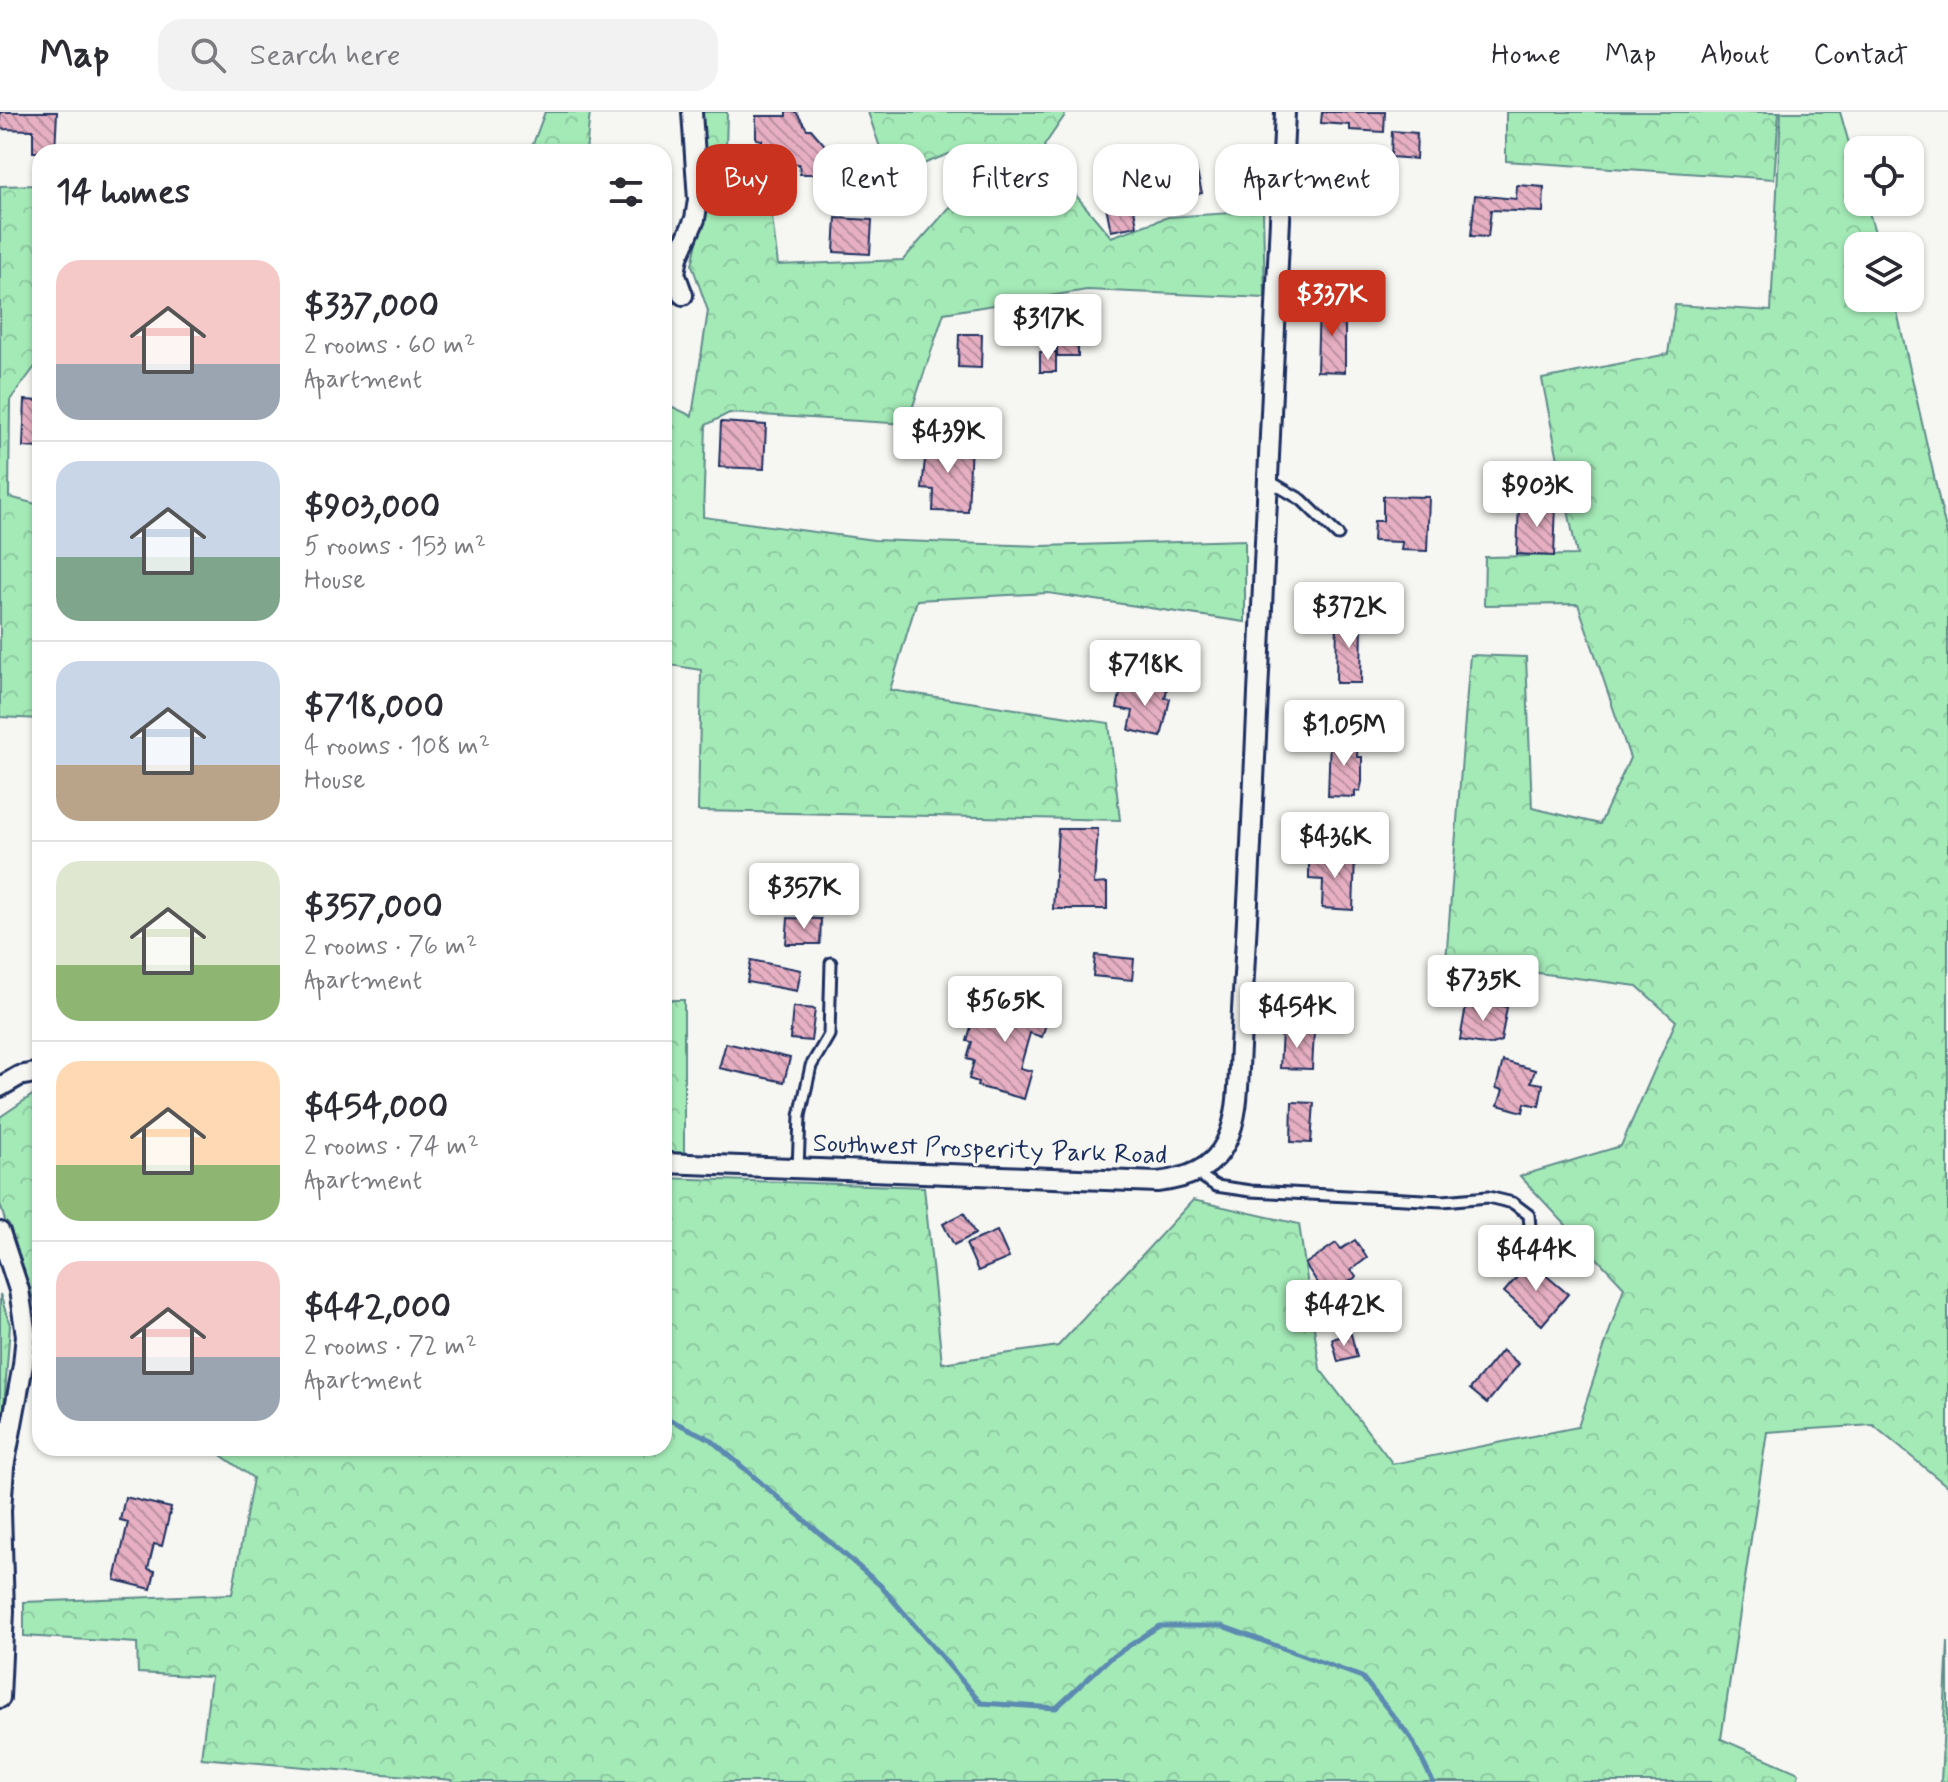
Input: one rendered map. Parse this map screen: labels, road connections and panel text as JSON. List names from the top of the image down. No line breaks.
{"streets":{"street":["Southwest Prosperity Park Road"]},"page":{"header":"Map","search":"Search here","nav":["Home","Map","About","Contact"],"chip":["Buy","Rent","Filters","New","Apartment"],"heading":"14 homes","list":[{"name":"$337,000","note":"2 rooms · 60 m² · Apartment"},{"name":"$903,000","note":"5 rooms · 153 m² · House"},{"name":"$718,000","note":"4 rooms · 108 m² · House"},{"name":"$357,000","note":"2 rooms · 76 m² · Apartment"},{"name":"$454,000","note":"2 rooms · 74 m² · Apartment"},{"name":"$442,000","note":"2 rooms · 72 m² · Apartment"}],"price":["$337K","$317K","$439K","$903K","$372K","$718K","$1.05M","$436K","$357K","$735K","$565K","$454K","$444K","$442K"]}}
